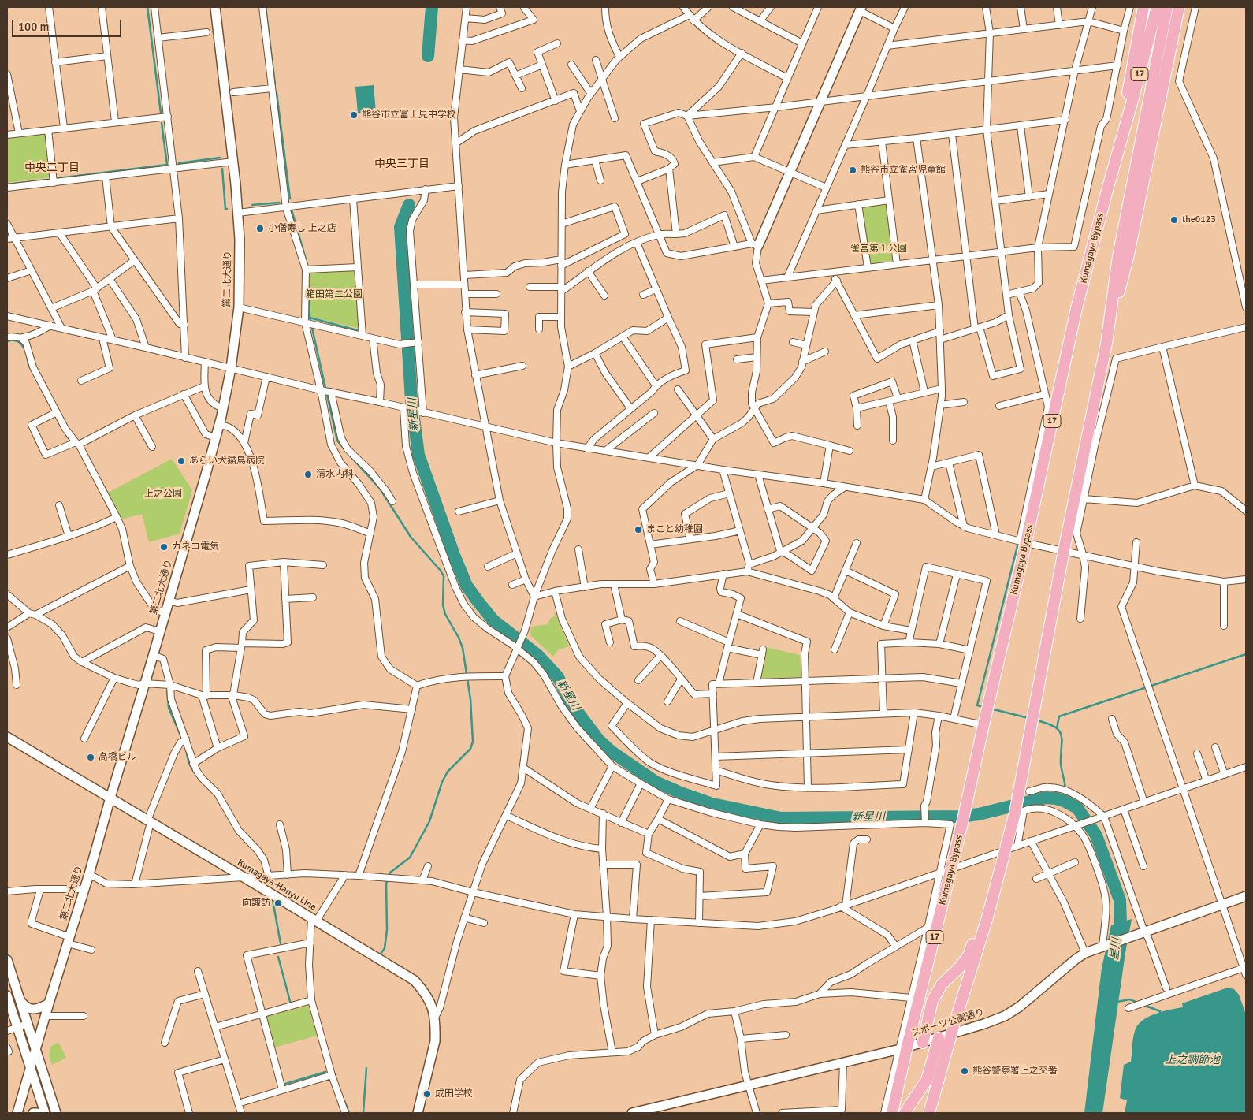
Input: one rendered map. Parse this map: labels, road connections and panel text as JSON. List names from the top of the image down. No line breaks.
{"streets":{"highway":["17","Kumagaya Bypass"],"street":["第二北大通り","Kumagaya-Hanyu Line","スポーツ公園通り"]},"crossings":[["17","Kumagaya Bypass"],["17","スポーツ公園通り"],["Kumagaya Bypass","スポーツ公園通り"],["第二北大通り","Kumagaya-Hanyu Line"]],"districts":["中央三丁目","中央二丁目"],"water":["新星川","星川","上之調節池"],"parks":["雀宮第１公園","箱田第二公園","上之公園"],"places":["熊谷市立富士見中学校","熊谷市立雀宮児童館","the0123","小僧寿し 上之店","あらい犬猫鳥病院","清水内科","まこと幼稚園","カネコ電気","高橋ビル","向諏訪","熊谷警察署上之交番","成田学校"],"scale_bar":"100 m"}
